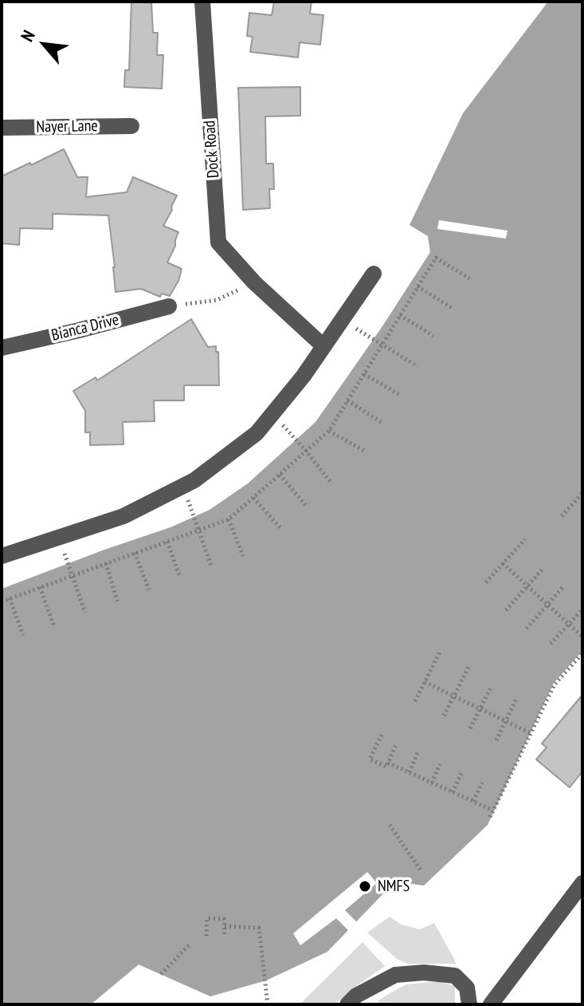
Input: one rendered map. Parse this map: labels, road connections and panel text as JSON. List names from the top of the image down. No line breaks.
{"streets":{"street":["Nayer Lane","Dock Road","Bianca Drive"]},"places":["NMFS"],"north":"top left"}
